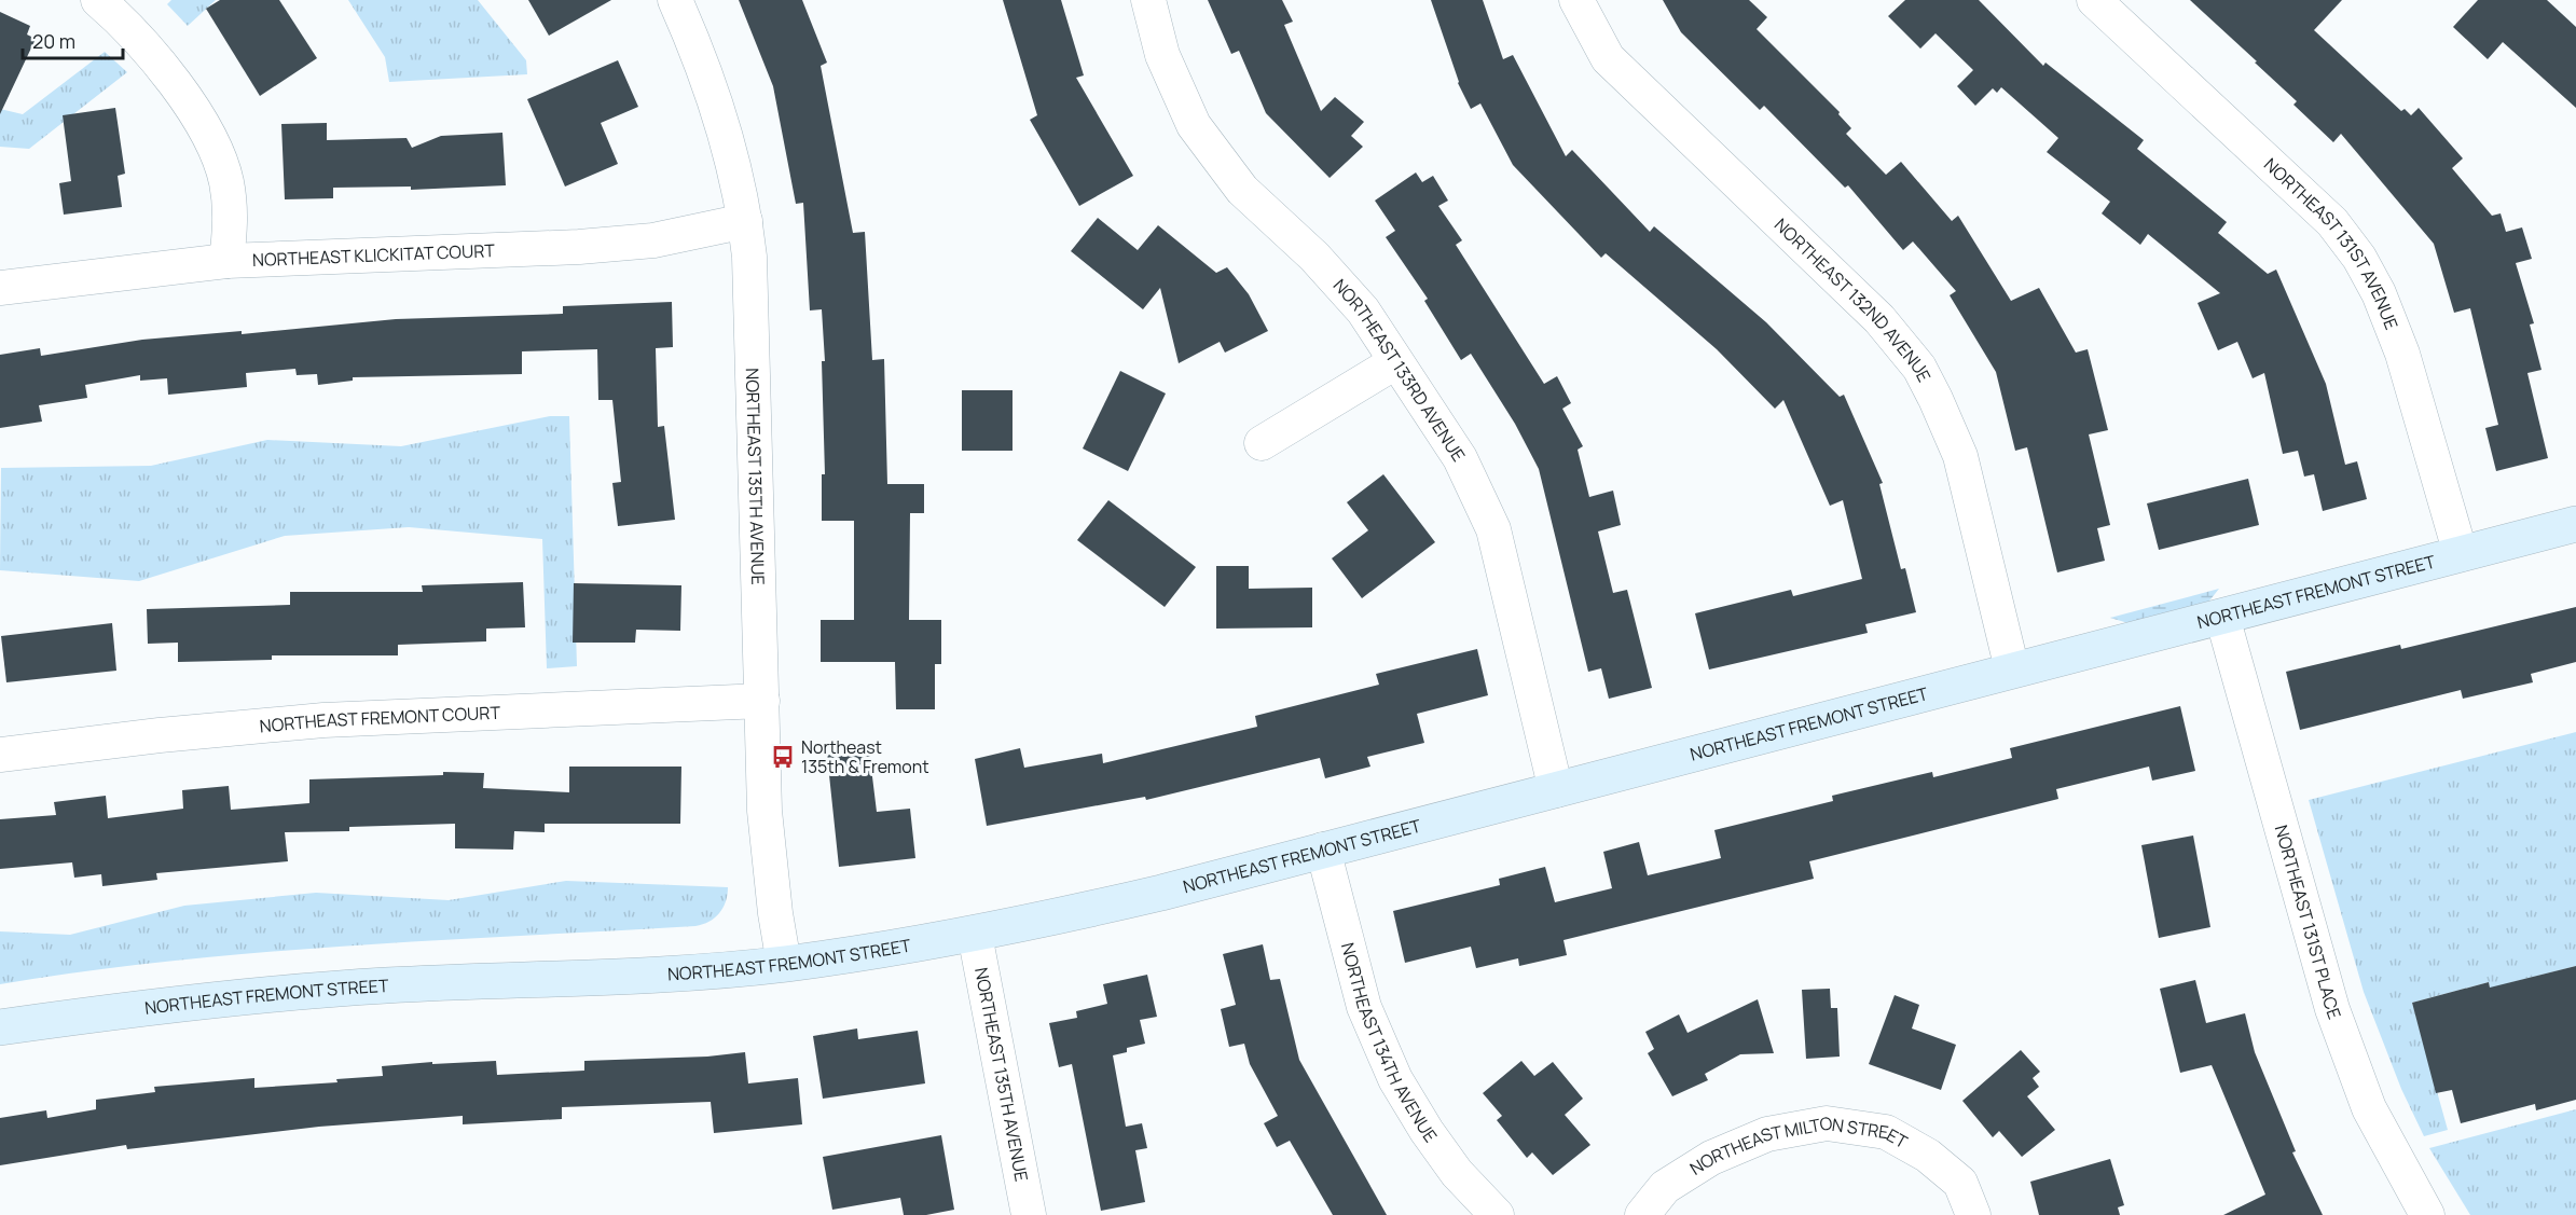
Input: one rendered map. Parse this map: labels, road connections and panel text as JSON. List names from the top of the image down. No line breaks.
{"streets":{"street":["NORTHEAST 131ST AVENUE","NORTHEAST KLICKITAT COURT","NORTHEAST 132ND AVENUE","NORTHEAST 133RD AVENUE","NORTHEAST 135TH AVENUE","NORTHEAST FREMONT STREET","NORTHEAST FREMONT COURT","NORTHEAST 131ST PLACE","NORTHEAST 134TH AVENUE","NORTHEAST MILTON STREET"]},"crossings":[["NORTHEAST 131ST AVENUE","NORTHEAST FREMONT STREET"],["NORTHEAST KLICKITAT COURT","NORTHEAST 135TH AVENUE"],["NORTHEAST 132ND AVENUE","NORTHEAST FREMONT STREET"],["NORTHEAST 133RD AVENUE","NORTHEAST FREMONT STREET"],["NORTHEAST 135TH AVENUE","NORTHEAST FREMONT STREET"],["NORTHEAST 135TH AVENUE","NORTHEAST FREMONT COURT"],["NORTHEAST FREMONT STREET","NORTHEAST 131ST PLACE"],["NORTHEAST FREMONT STREET","NORTHEAST 134TH AVENUE"]],"places":{"bus stop":["Northeast 135th & Fremont"]},"scale_bar":"20 m"}
